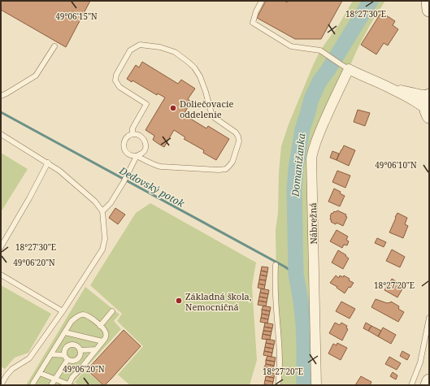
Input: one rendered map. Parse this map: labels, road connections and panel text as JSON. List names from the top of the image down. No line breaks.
{"streets":{"street":["Nábrežná"]},"water":["Domanižanka","Dedovský potok"],"places":["Doliečovacie oddelenie","Základná škola, Nemocničná"],"coordinates":["18°27'30\"E","49°06'15\"N","49°06'10\"N","49°06'20\"N","18°27'20\"E"]}
